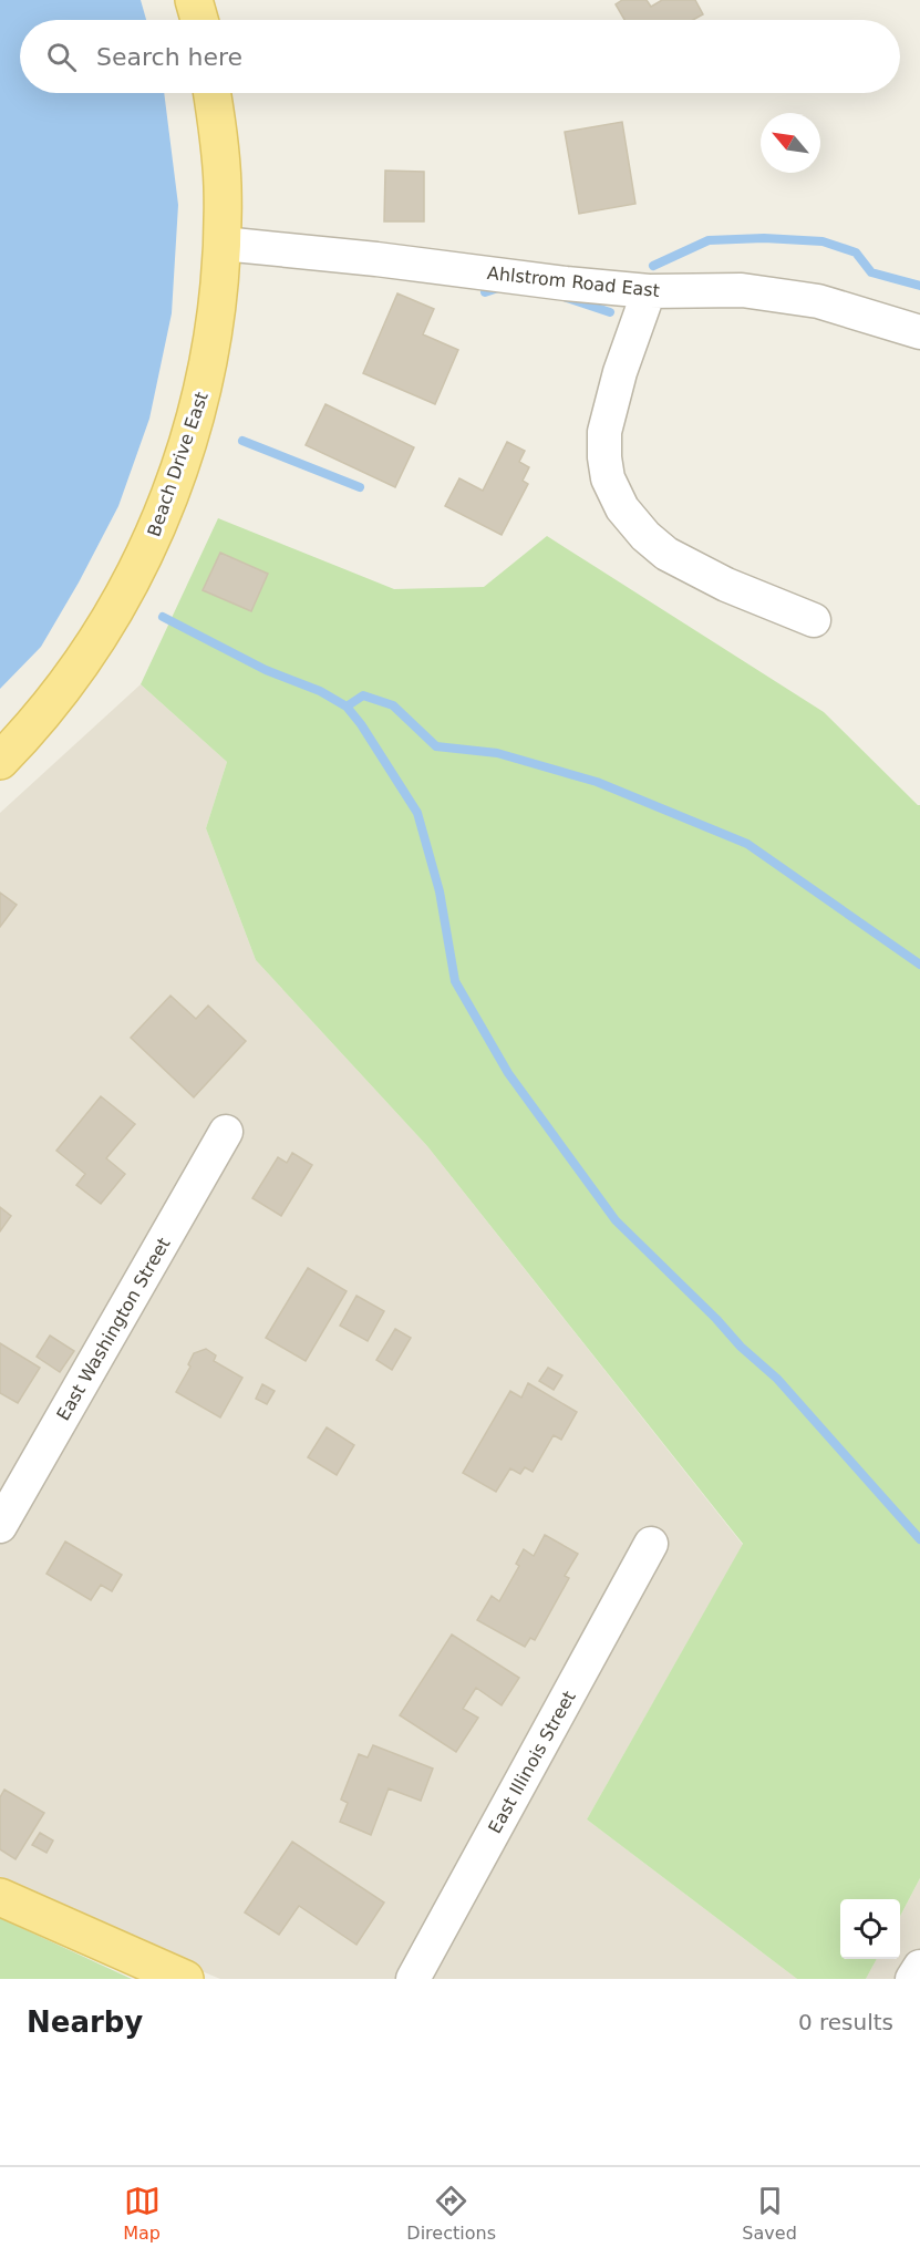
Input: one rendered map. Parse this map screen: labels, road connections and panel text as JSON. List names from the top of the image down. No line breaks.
{"streets":{"main road":["Beach Drive East"],"street":["Ahlstrom Road East","East Washington Street","East Illinois Street"]},"crossings":[["Ahlstrom Road East","Beach Drive East"]],"north":"top left","page":{"search":"Search here","heading":["Nearby","0 results"],"nav":["Map","Directions","Saved"]}}
